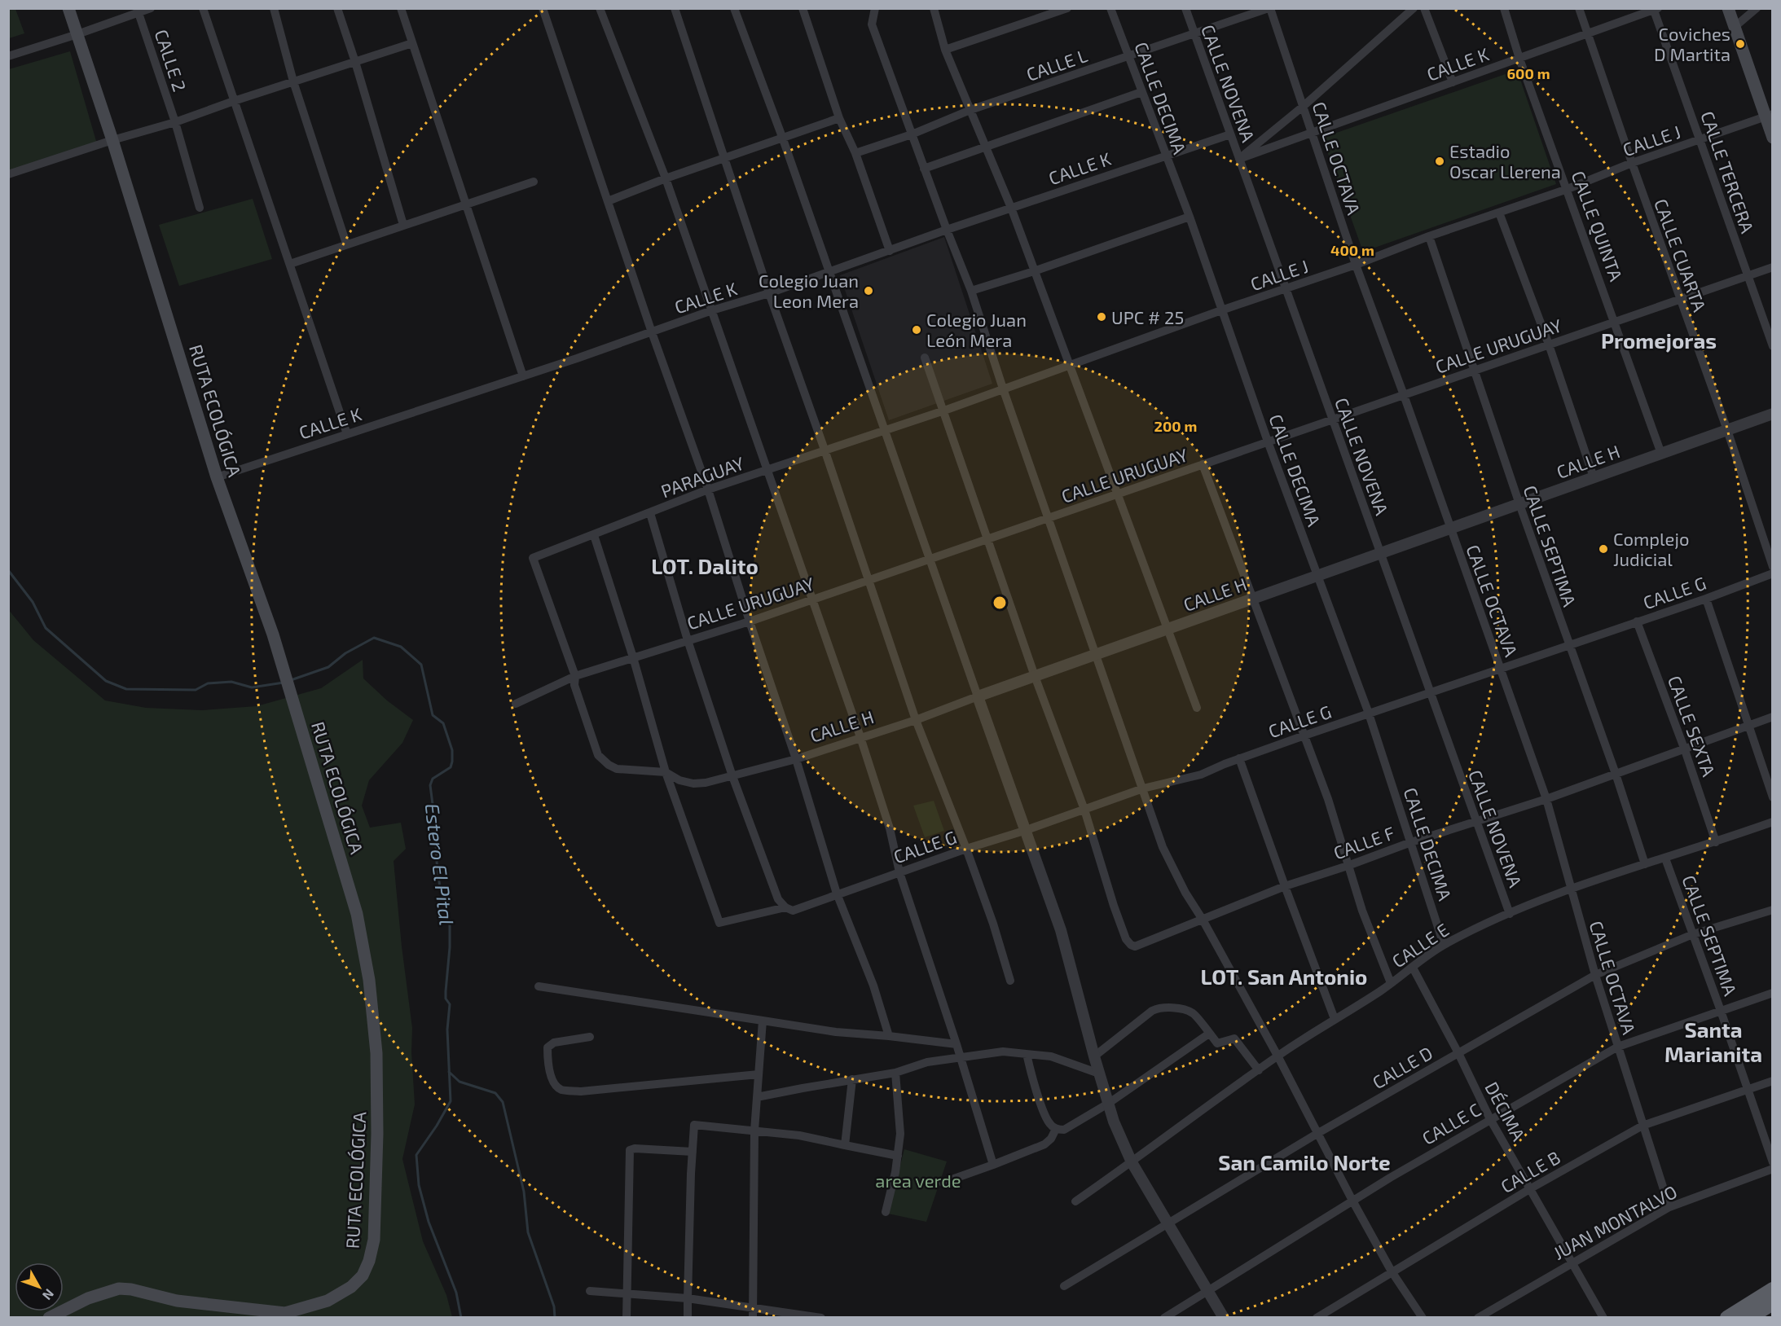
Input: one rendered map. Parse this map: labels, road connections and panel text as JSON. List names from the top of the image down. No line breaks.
{"streets":{"main road":["RUTA ECOLÓGICA"],"street":["CALLE 2","CALLE K","CALLE L","CALLE NOVENA","CALLE DECIMA","CALLE J","CALLE OCTAVA","CALLE TERCERA","CALLE QUINTA","CALLE CUARTA","CALLE URUGUAY","CALLE H","PARAGUAY","CALLE SEPTIMA","CALLE G","CALLE SEXTA","CALLE F","CALLE E","CALLE D","DÉCIMA","CALLE C","CALLE B","JUAN MONTALVO"]},"crossings":[["CALLE K","CALLE NOVENA"],["CALLE K","CALLE DECIMA"],["CALLE K","CALLE OCTAVA"],["CALLE K","CALLE TERCERA"],["CALLE K","CALLE QUINTA"],["CALLE K","CALLE CUARTA"],["CALLE K","RUTA ECOLÓGICA"],["CALLE L","CALLE NOVENA"],["CALLE L","CALLE DECIMA"],["CALLE L","CALLE OCTAVA"],["CALLE NOVENA","CALLE J"],["CALLE NOVENA","CALLE URUGUAY"],["CALLE NOVENA","CALLE H"],["CALLE NOVENA","CALLE G"],["CALLE NOVENA","CALLE F"],["CALLE NOVENA","CALLE E"],["CALLE DECIMA","CALLE J"],["CALLE DECIMA","CALLE URUGUAY"],["CALLE DECIMA","CALLE H"],["CALLE DECIMA","CALLE G"],["CALLE DECIMA","CALLE F"],["CALLE DECIMA","CALLE E"],["CALLE J","CALLE OCTAVA"],["CALLE J","CALLE TERCERA"],["CALLE J","CALLE QUINTA"],["CALLE J","CALLE CUARTA"],["CALLE J","PARAGUAY"],["CALLE J","CALLE SEPTIMA"],["CALLE OCTAVA","CALLE URUGUAY"],["CALLE OCTAVA","CALLE H"],["CALLE OCTAVA","CALLE G"],["CALLE OCTAVA","CALLE F"],["CALLE OCTAVA","CALLE E"],["CALLE OCTAVA","CALLE D"],["CALLE OCTAVA","CALLE C"],["CALLE OCTAVA","CALLE B"],["CALLE OCTAVA","JUAN MONTALVO"],["CALLE TERCERA","CALLE URUGUAY"],["CALLE QUINTA","CALLE URUGUAY"],["CALLE QUINTA","CALLE H"],["CALLE CUARTA","CALLE URUGUAY"],["CALLE CUARTA","CALLE H"],["CALLE URUGUAY","PARAGUAY"],["CALLE URUGUAY","CALLE SEPTIMA"],["CALLE H","CALLE SEPTIMA"],["CALLE H","CALLE G"],["CALLE SEPTIMA","CALLE G"],["CALLE SEPTIMA","CALLE F"],["CALLE SEPTIMA","CALLE E"],["CALLE SEPTIMA","CALLE D"],["CALLE SEPTIMA","CALLE C"],["CALLE SEPTIMA","CALLE B"],["CALLE G","CALLE SEXTA"],["CALLE G","CALLE F"],["CALLE SEXTA","CALLE F"],["CALLE SEXTA","CALLE E"],["CALLE E","DÉCIMA"],["CALLE D","DÉCIMA"],["DÉCIMA","CALLE C"],["DÉCIMA","CALLE B"],["DÉCIMA","JUAN MONTALVO"]],"districts":["Promejoras","LOT. Dalito","LOT. San Antonio","Santa Marianita","San Camilo Norte"],"water":["Estero El Pital"],"parks":["area verde"],"places":["Coviches D Martita","Estadio Oscar Llerena","Colegio Juan Leon Mera","UPC # 25","Colegio Juan León Mera","Complejo Judicial"],"north":"bottom right","rings":["600 m","400 m","200 m"]}
